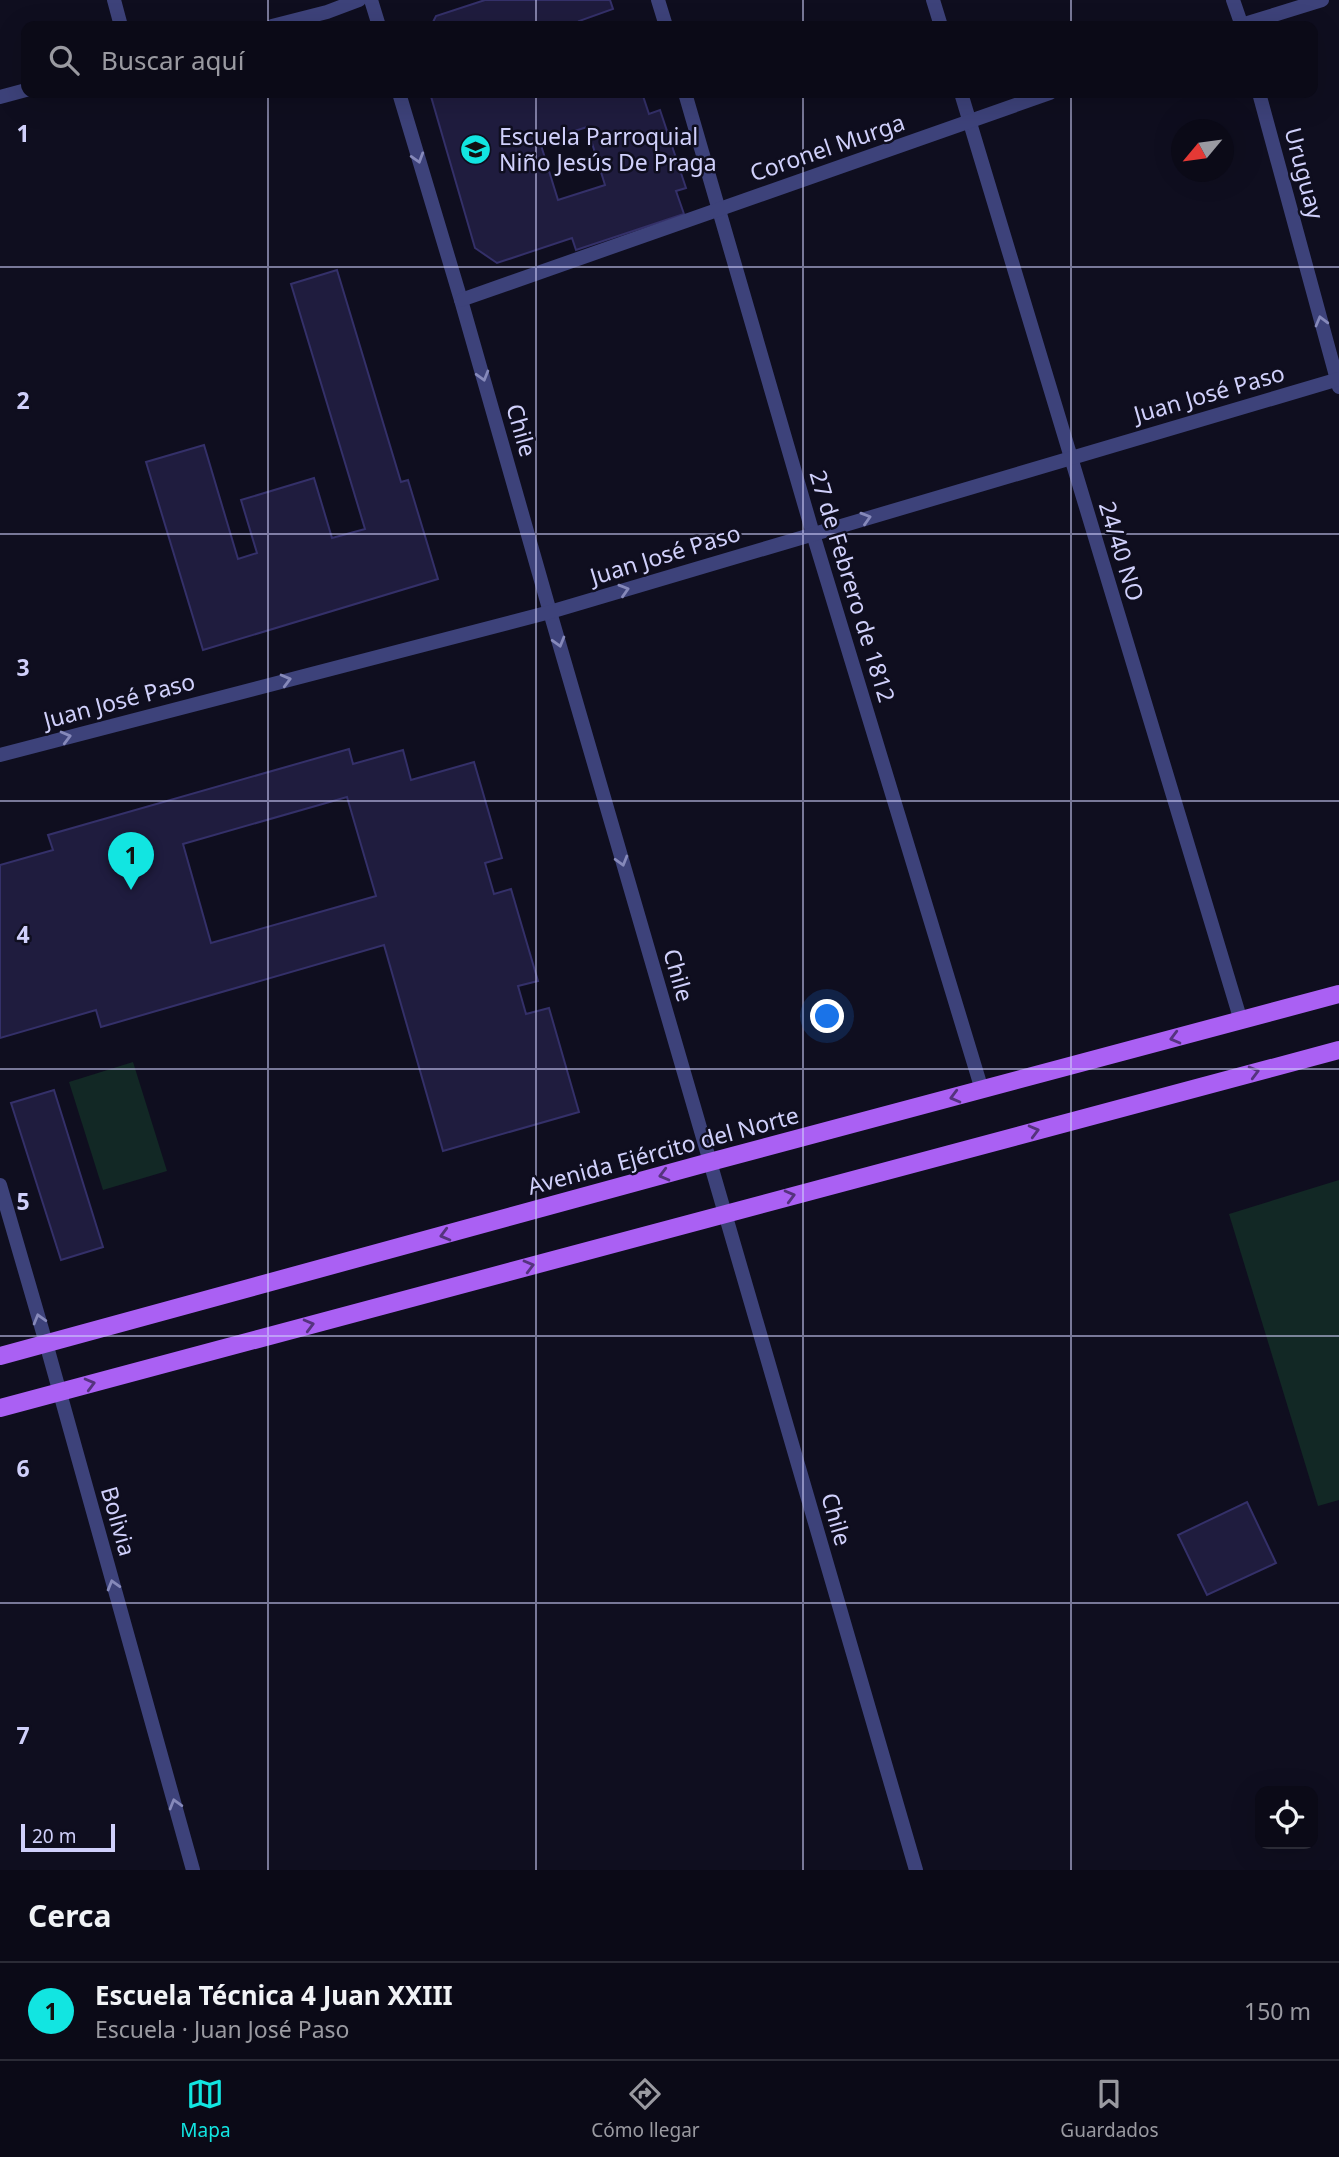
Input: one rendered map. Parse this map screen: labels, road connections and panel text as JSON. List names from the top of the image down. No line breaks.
{"streets":{"main road":["Avenida Ejército del Norte"],"street":["Coronel Murga","Uruguay","Juan José Paso","Chile","24/40 NO","27 de Febrero de 1812","Bolivia"]},"crossings":[["Coronel Murga","Chile"],["Coronel Murga","24/40 NO"],["Coronel Murga","27 de Febrero de 1812"],["Uruguay","Juan José Paso"],["Juan José Paso","Chile"],["Juan José Paso","24/40 NO"],["Juan José Paso","27 de Febrero de 1812"],["Chile","Avenida Ejército del Norte"],["24/40 NO","Avenida Ejército del Norte"],["27 de Febrero de 1812","Avenida Ejército del Norte"],["Avenida Ejército del Norte","Bolivia"]],"one_way":["Uruguay","Juan José Paso","Chile","Bolivia"],"places":{"school or university":["Escuela Parroquial Niño Jesús De Praga"]},"scale_bar":"20 m","north":"bottom left","page":{"search":"Buscar aquí","pins":"1","scale":"20 m","heading":"Cerca","list":[{"mark":"1","name":"Escuela Técnica 4 Juan XXIII","note":"Escuela · Juan José Paso","value":"150 m"}],"nav":["Mapa","Cómo llegar","Guardados"]},"grid":{"rows":["1","2","3","4","5","6","7"]}}
